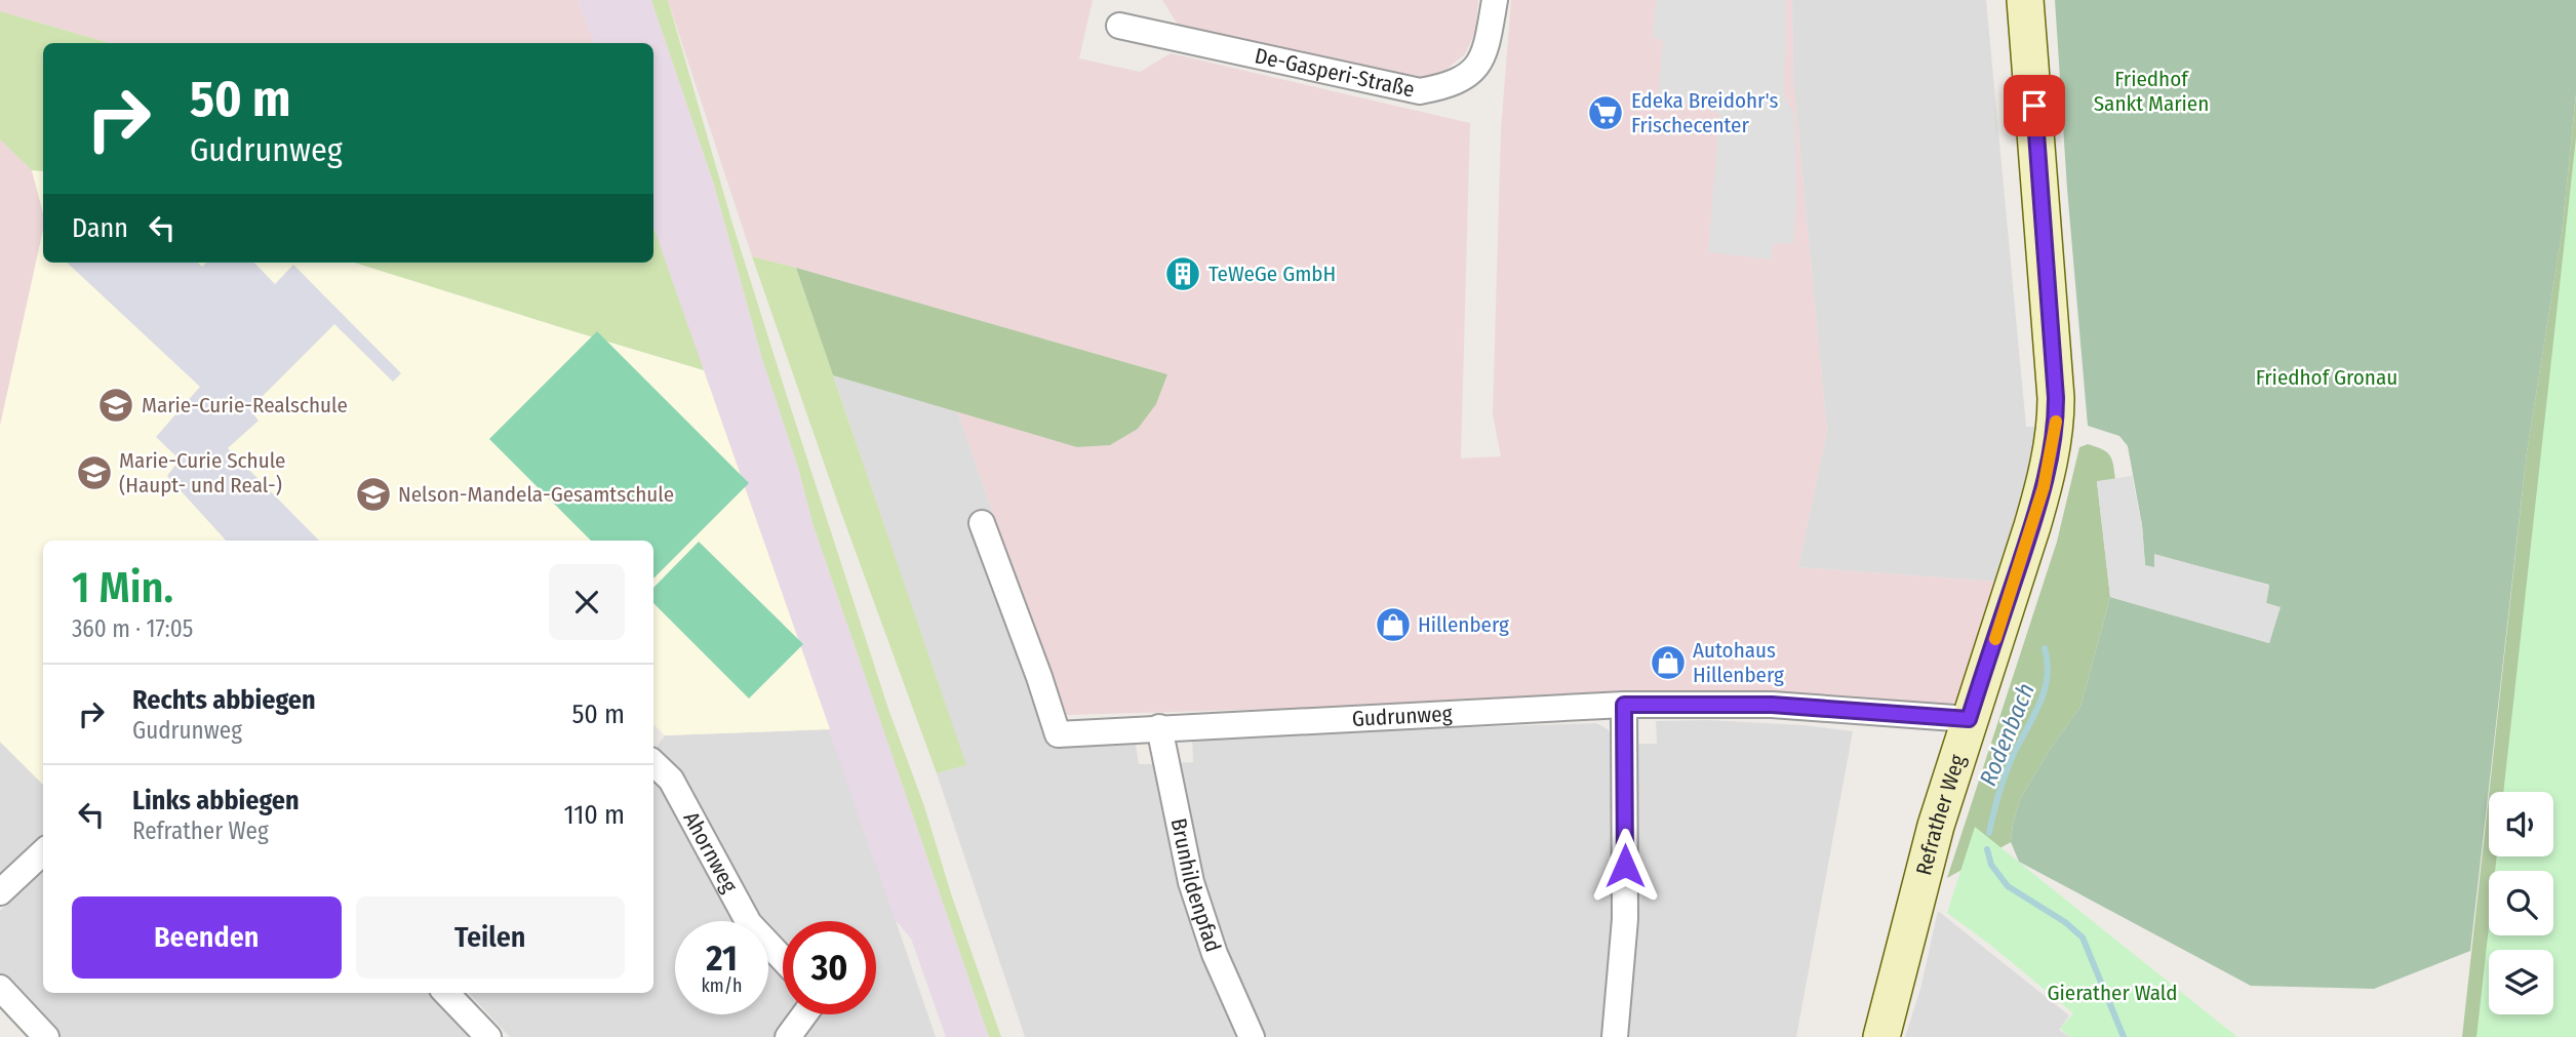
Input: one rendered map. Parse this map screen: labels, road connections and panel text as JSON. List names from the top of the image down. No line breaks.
{"streets":{"main road":["Refrather Weg"],"street":["De-Gasperi-Straße","Gudrunweg","Ahornweg","Brunhildenpfad"]},"crossings":[["Gudrunweg","Refrather Weg"],["Gudrunweg","Brunhildenpfad"]],"water":["Rodenbach"],"parks":["Friedhof Sankt Marien","Friedhof Gronau","Gierather Wald"],"places":{"supermarket":["Edeka Breidohr's Frischecenter"],"building":["TeWeGe GmbH"],"school or university":["Marie-Curie-Realschule","Marie-Curie Schule (Haupt- und Real-)","Nelson-Mandela-Gesamtschule"],"shop":["Hillenberg","Autohaus Hillenberg"]},"page":{"turn":["50 m","Gudrunweg"],"then":"Dann","heading":["1 Min.","360 m · 17:05"],"list":[{"name":"Rechts abbiegen","note":"Gudrunweg","value":"50 m"},{"name":"Links abbiegen","note":"Refrather Weg","value":"110 m"}],"buttons":["Beenden","Teilen"],"speed":"21 km/h","limit":"30"}}
